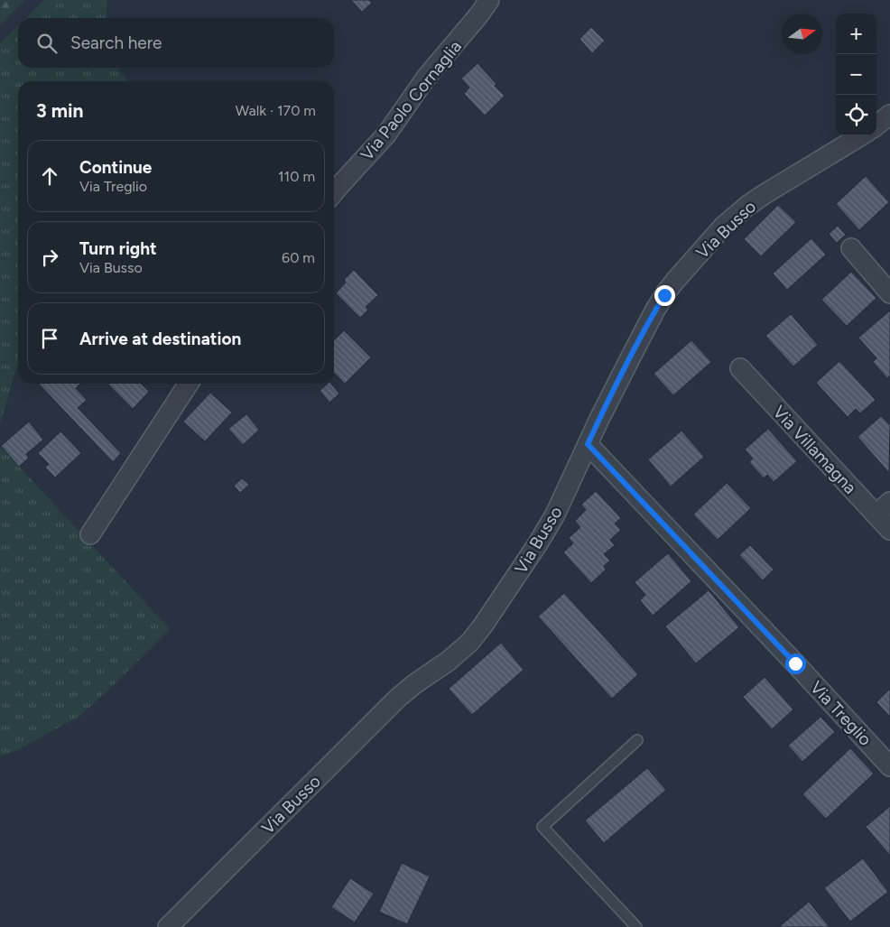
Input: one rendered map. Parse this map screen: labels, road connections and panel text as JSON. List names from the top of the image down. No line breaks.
{"streets":{"street":["Via Paolo Cornaglia","Via Busso","Via Villamagna","Via Treglio"]},"crossings":[["Via Busso","Via Treglio"]],"north":"right","page":{"map_buttons":["+","−"],"search":"Search here","heading":["3 min","Walk · 170 m"],"list":[["Continue","Via Treglio","110 m"],["Turn right","Via Busso","60 m"],"Arrive at destination"]}}
